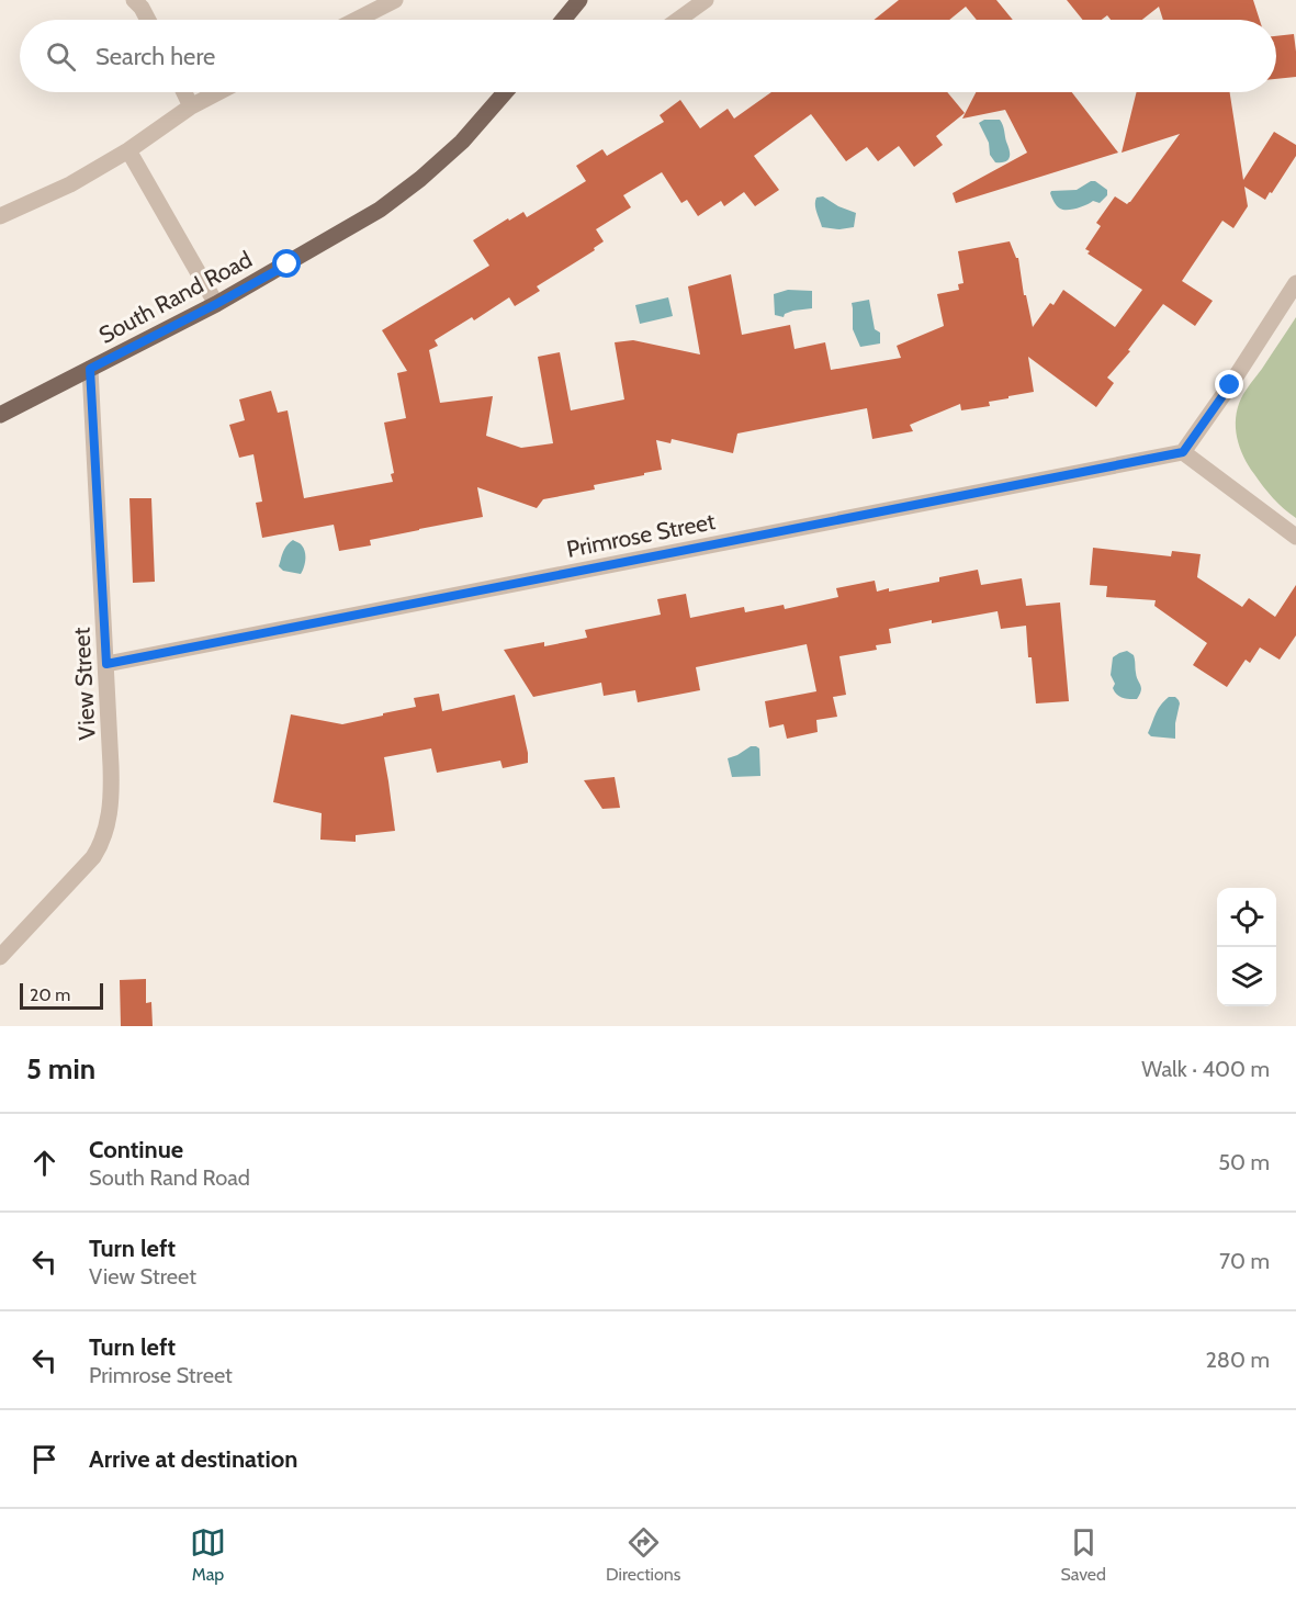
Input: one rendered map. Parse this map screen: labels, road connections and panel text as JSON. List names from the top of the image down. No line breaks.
{"streets":{"main road":["South Rand Road"],"street":["Primrose Street","View Street"]},"crossings":[["South Rand Road","View Street"],["Primrose Street","View Street"]],"scale_bar":"20 m","page":{"search":"Search here","scale":"20 m","heading":["5 min","Walk · 400 m"],"list":[["Continue","South Rand Road","50 m"],["Turn left","View Street","70 m"],["Turn left","Primrose Street","280 m"],"Arrive at destination"],"nav":["Map","Directions","Saved"]}}
